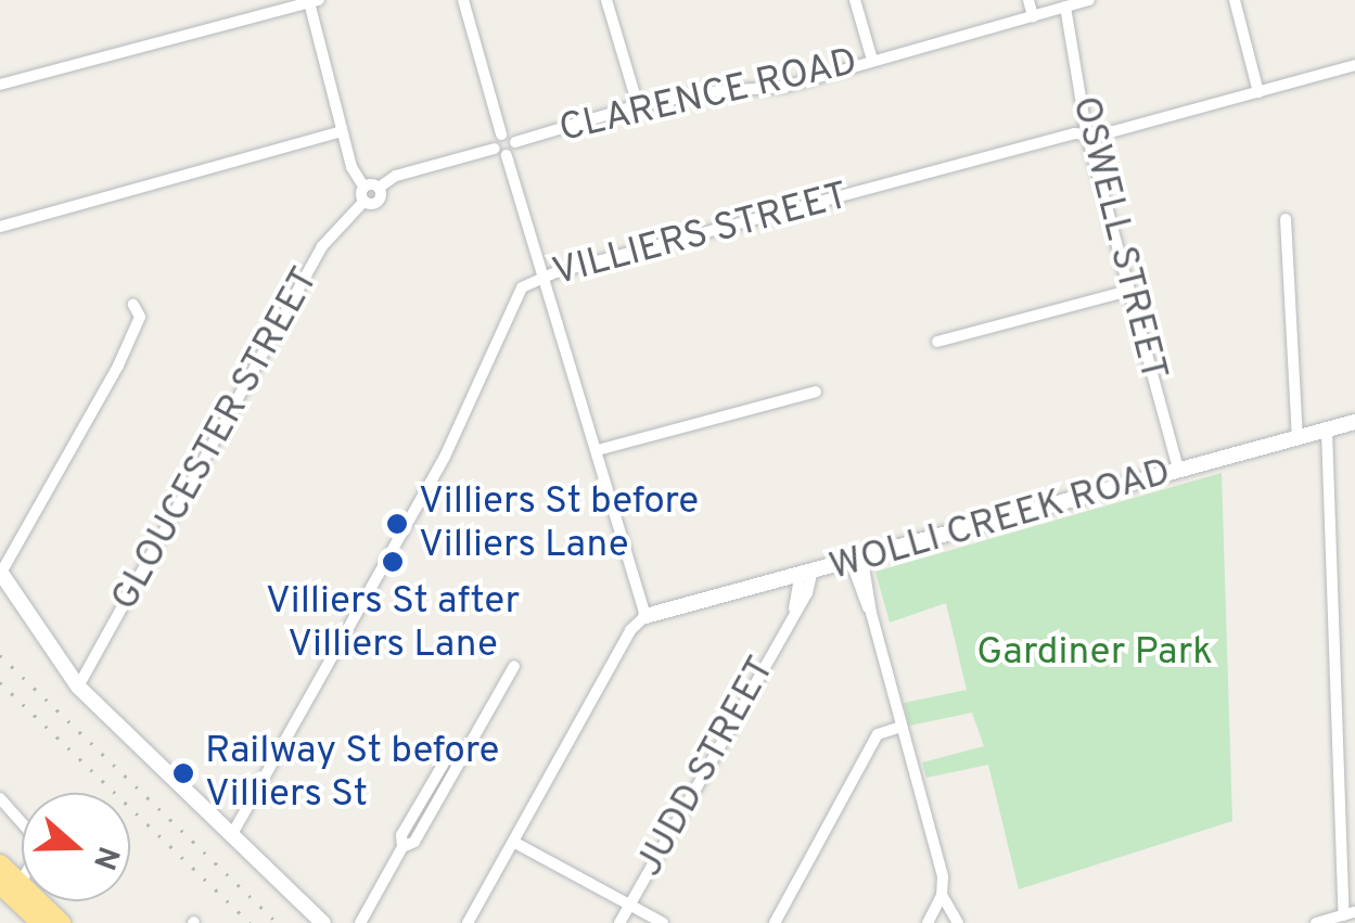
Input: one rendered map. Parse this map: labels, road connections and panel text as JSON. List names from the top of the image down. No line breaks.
{"streets":{"street":["CLARENCE ROAD","VILLIERS STREET","OSWELL STREET","GLOUCESTER STREET","WOLLI CREEK ROAD","JUDD STREET"]},"crossings":[["CLARENCE ROAD","OSWELL STREET"],["VILLIERS STREET","OSWELL STREET"],["OSWELL STREET","WOLLI CREEK ROAD"],["WOLLI CREEK ROAD","JUDD STREET"]],"parks":["Gardiner Park"],"places":["Villiers St before Villiers Lane","Villiers St after Villiers Lane","Railway St before Villiers St"],"north":"right"}
